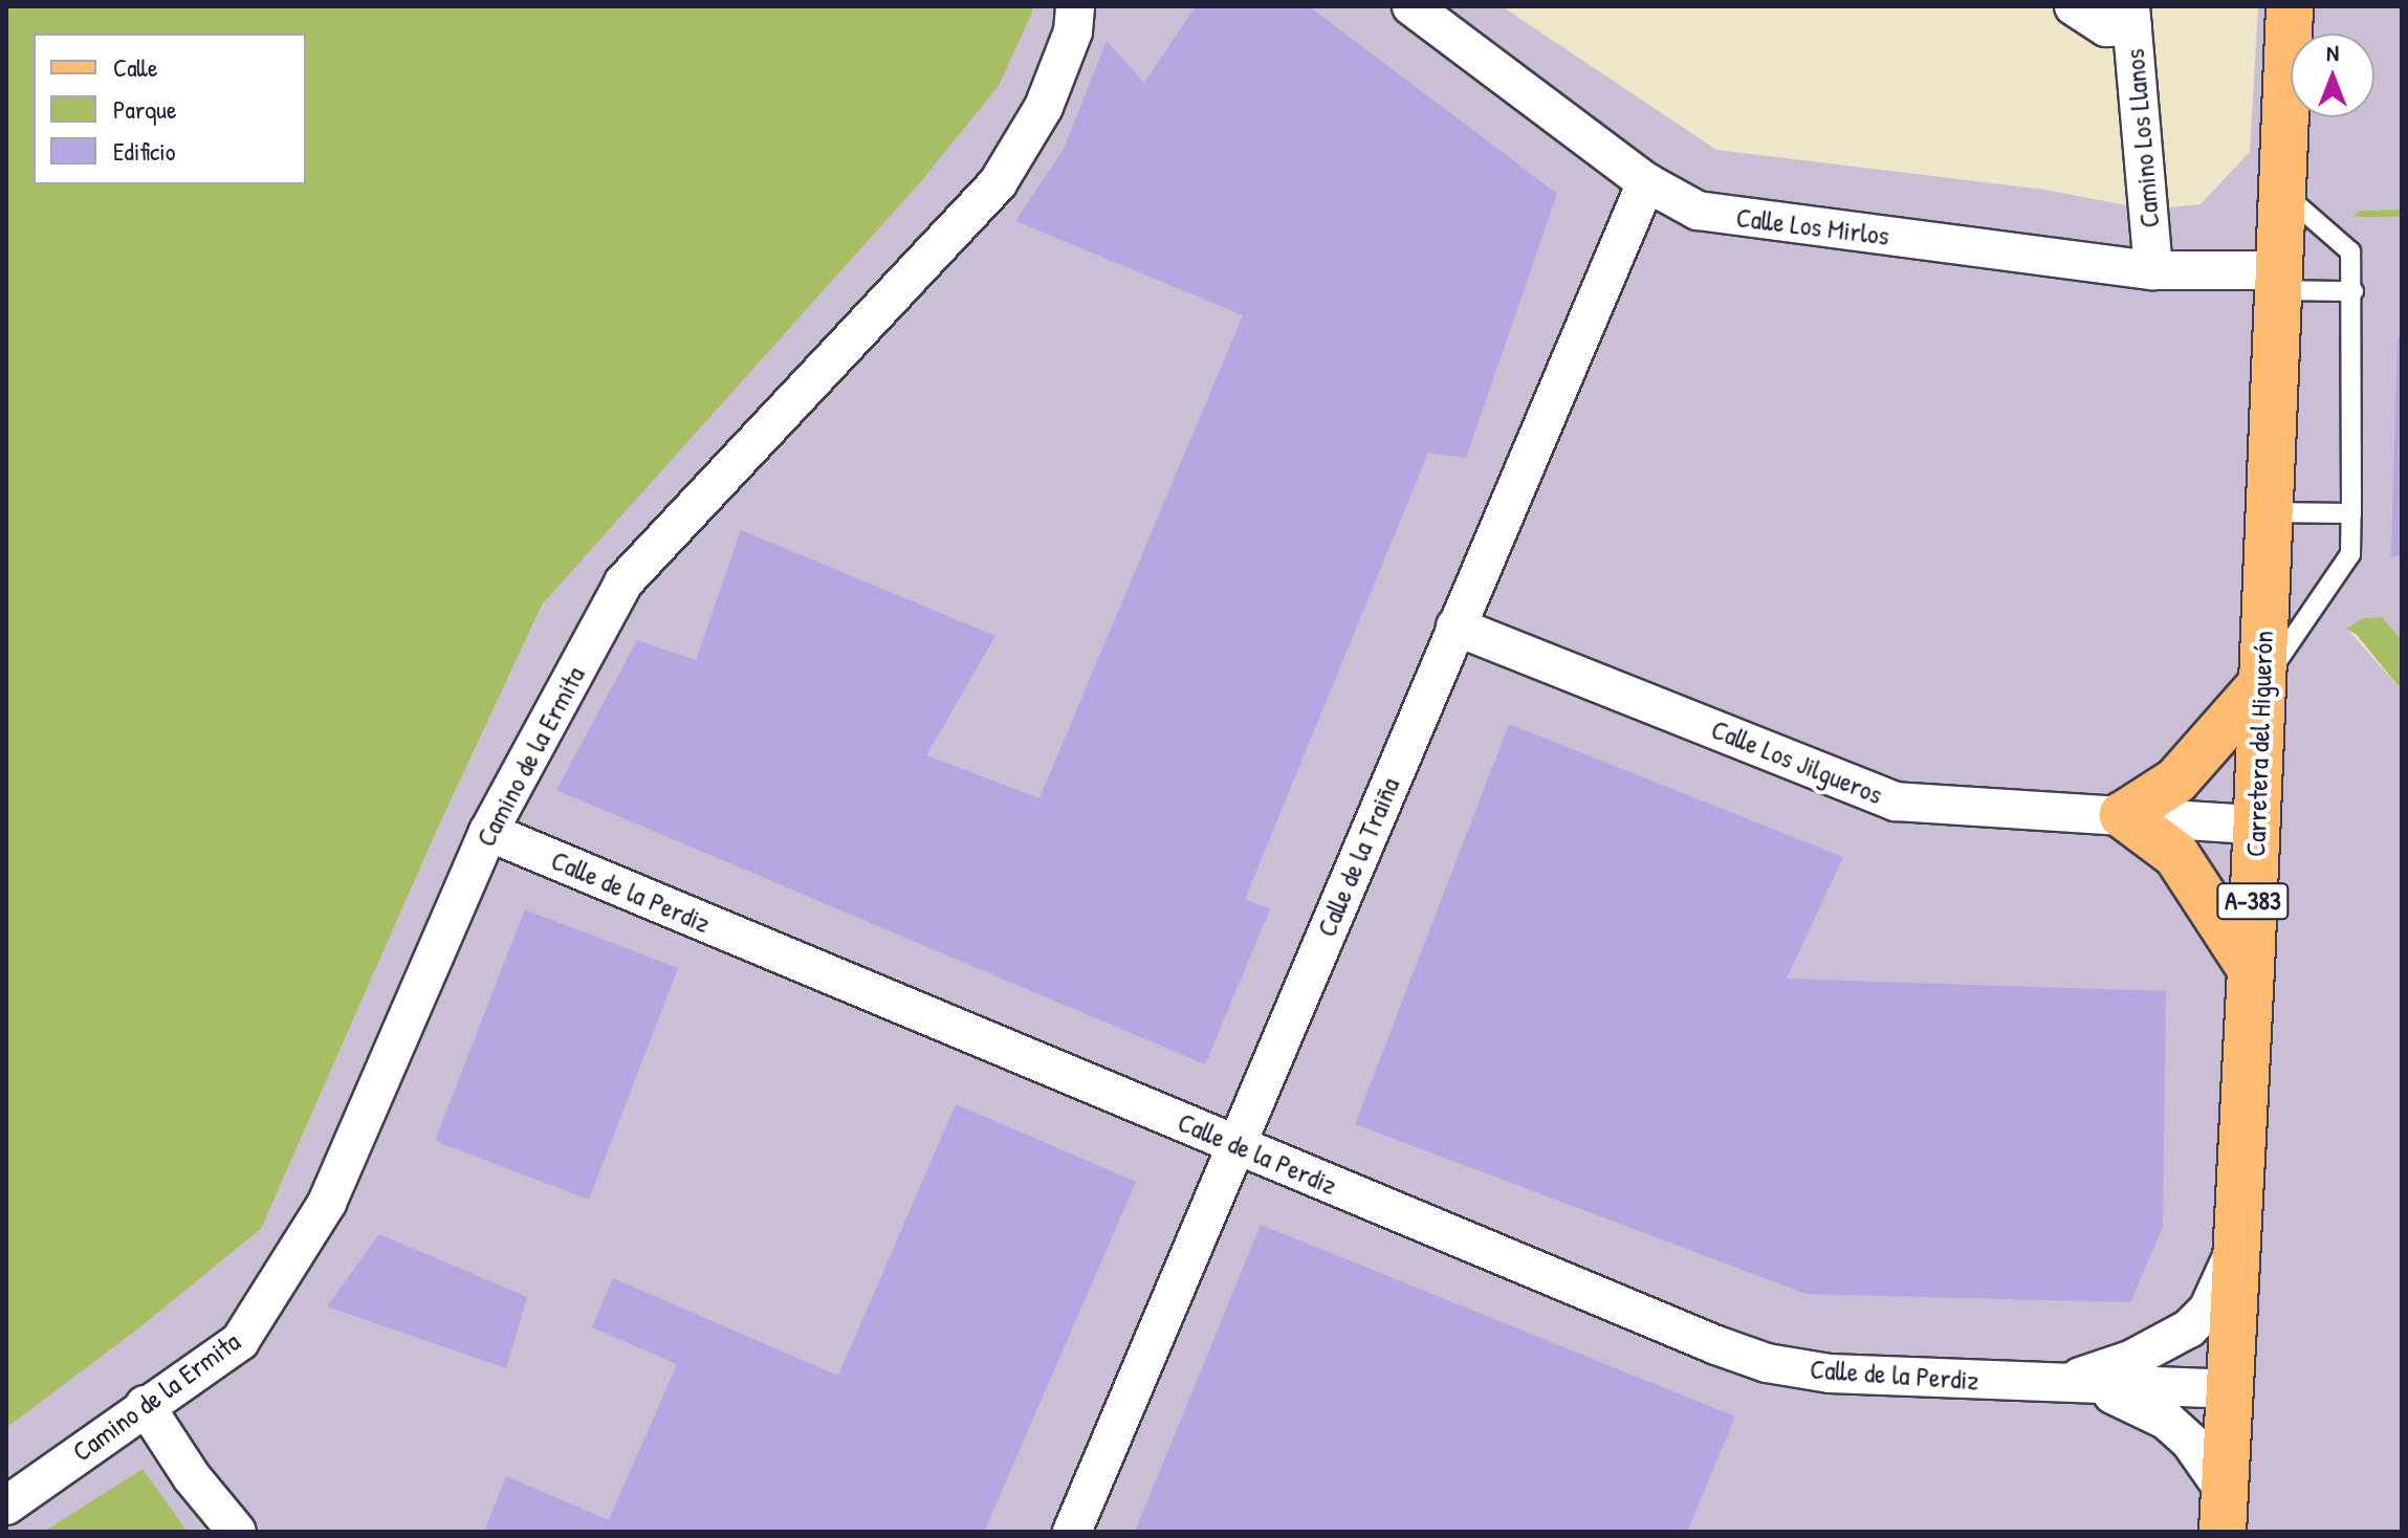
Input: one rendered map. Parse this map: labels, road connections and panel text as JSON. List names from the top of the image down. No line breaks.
{"streets":{"main road":["Carretera del Higuerón","A-383"],"street":["Camino Los Llanos","Calle Los Mirlos","Camino de la Ermita","Calle Los Jilgueros","Calle de la Traiña","Calle de la Perdiz"]},"crossings":[["Camino Los Llanos","Calle Los Mirlos"],["Calle Los Mirlos","Carretera del Higuerón"],["Calle Los Mirlos","Calle de la Traiña"],["Carretera del Higuerón","Calle Los Jilgueros"],["Carretera del Higuerón","Calle de la Perdiz"],["Camino de la Ermita","Calle de la Perdiz"],["Calle Los Jilgueros","Calle de la Traiña"],["Calle de la Traiña","Calle de la Perdiz"]],"legend":["Calle","Parque","Edificio"],"north":"top"}
